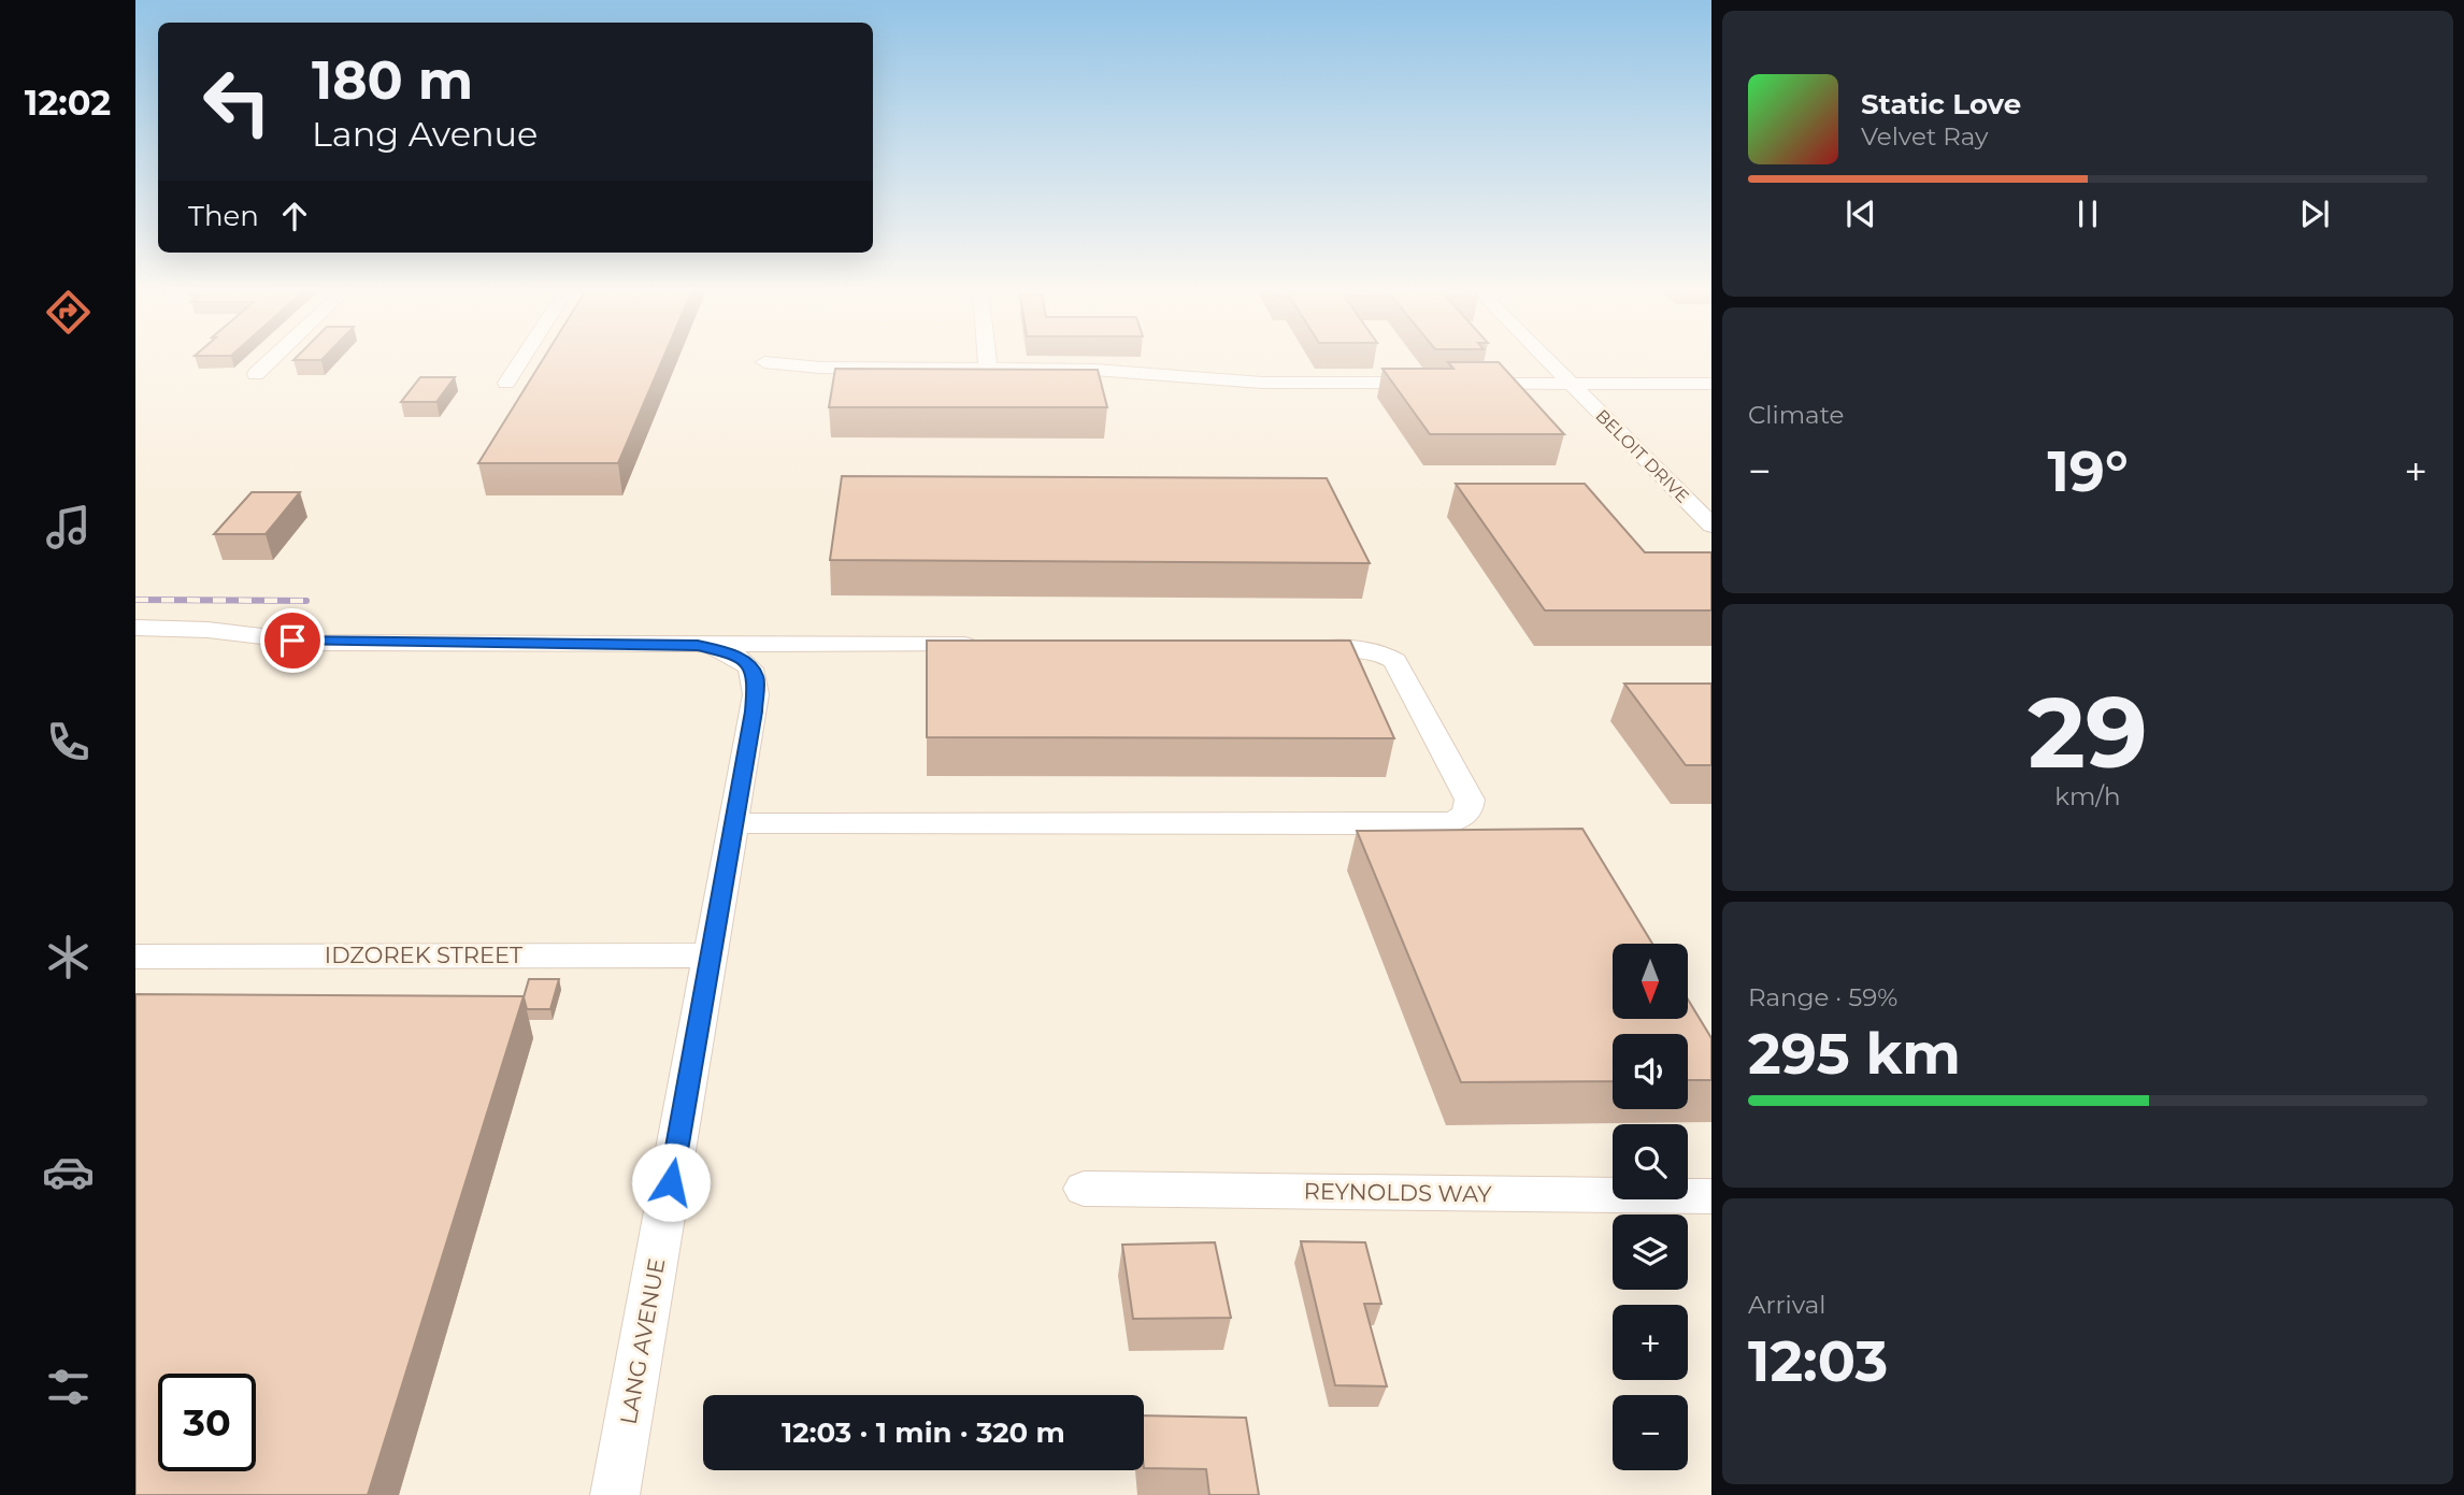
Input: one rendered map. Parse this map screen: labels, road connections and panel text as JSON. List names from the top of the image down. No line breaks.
{"streets":{"street":["BELOIT DRIVE","IDZOREK STREET","REYNOLDS WAY","LANG AVENUE"]},"crossings":[["IDZOREK STREET","LANG AVENUE"]],"north":"bottom","page":{"tabs":"12:02","turn":["180 m","Lang Avenue"],"song":["Static Love","Velvet Ray"],"then":"Then","tile":["Climate",["29","km/h"],["Range · 59%","295 km"],["Arrival","12:03"]],"heat":["−","19°","+"],"map_buttons":["+","−"],"limit":"30","trip":"12:03 · 1 min · 320 m"}}
